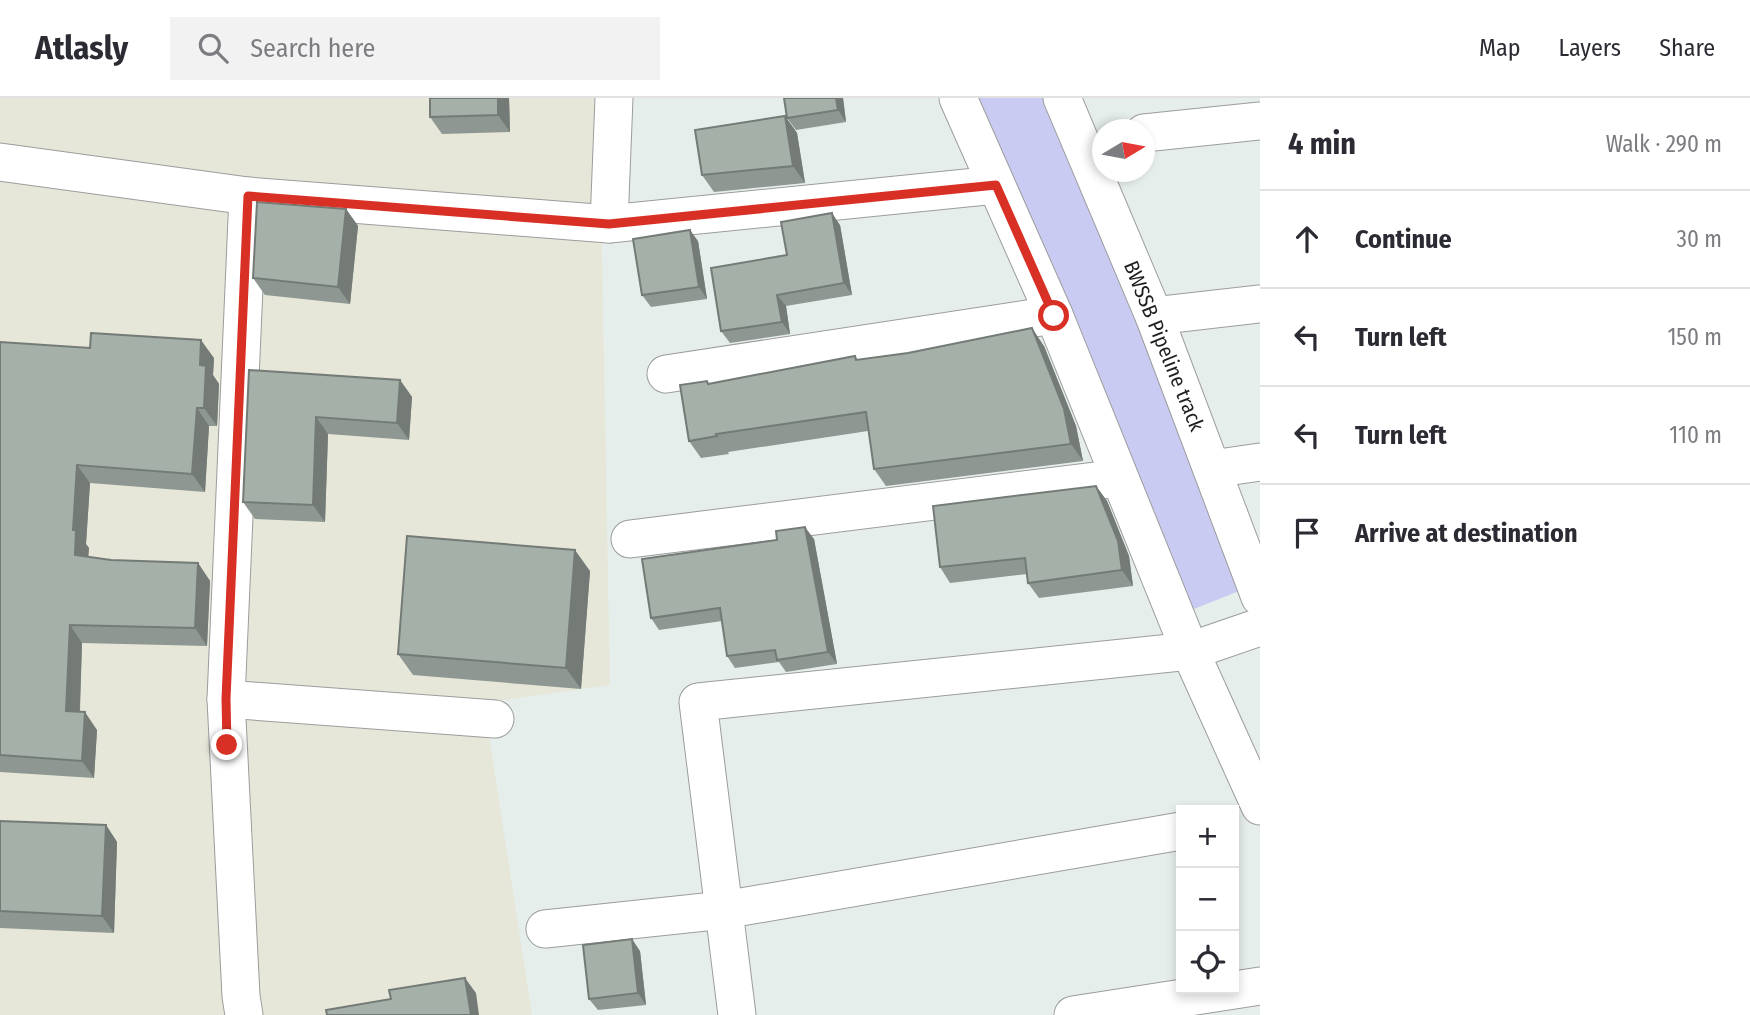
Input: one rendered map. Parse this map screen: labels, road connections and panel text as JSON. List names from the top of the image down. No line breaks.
{"streets":{"street":["BWSSB Pipeline track"]},"north":"right","page":{"header":"Atlasly","search":"Search here","nav":["Map","Layers","Share"],"heading":["4 min","Walk · 290 m"],"list":[["Continue","30 m"],["Turn left","150 m"],["Turn left","110 m"],"Arrive at destination"],"map_buttons":["+","−"]}}
